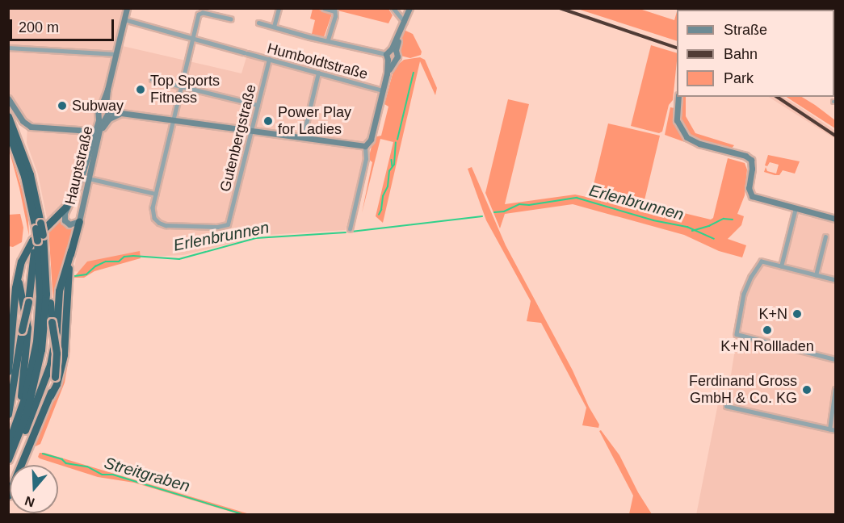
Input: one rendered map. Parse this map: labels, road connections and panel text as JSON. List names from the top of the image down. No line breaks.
{"streets":{"main road":["Hauptstraße"],"street":["Humboldtstraße","Gutenbergstraße"]},"crossings":[["Humboldtstraße","Gutenbergstraße"],["Humboldtstraße","Hauptstraße"]],"water":["Erlenbrunnen","Streitgraben"],"places":["Top Sports Fitness","Subway","Power Play for Ladies","K+N","K+N Rollladen","Ferdinand Gross GmbH & Co. KG"],"legend":["Straße","Bahn","Park"],"scale_bar":"200 m","north":"bottom"}
